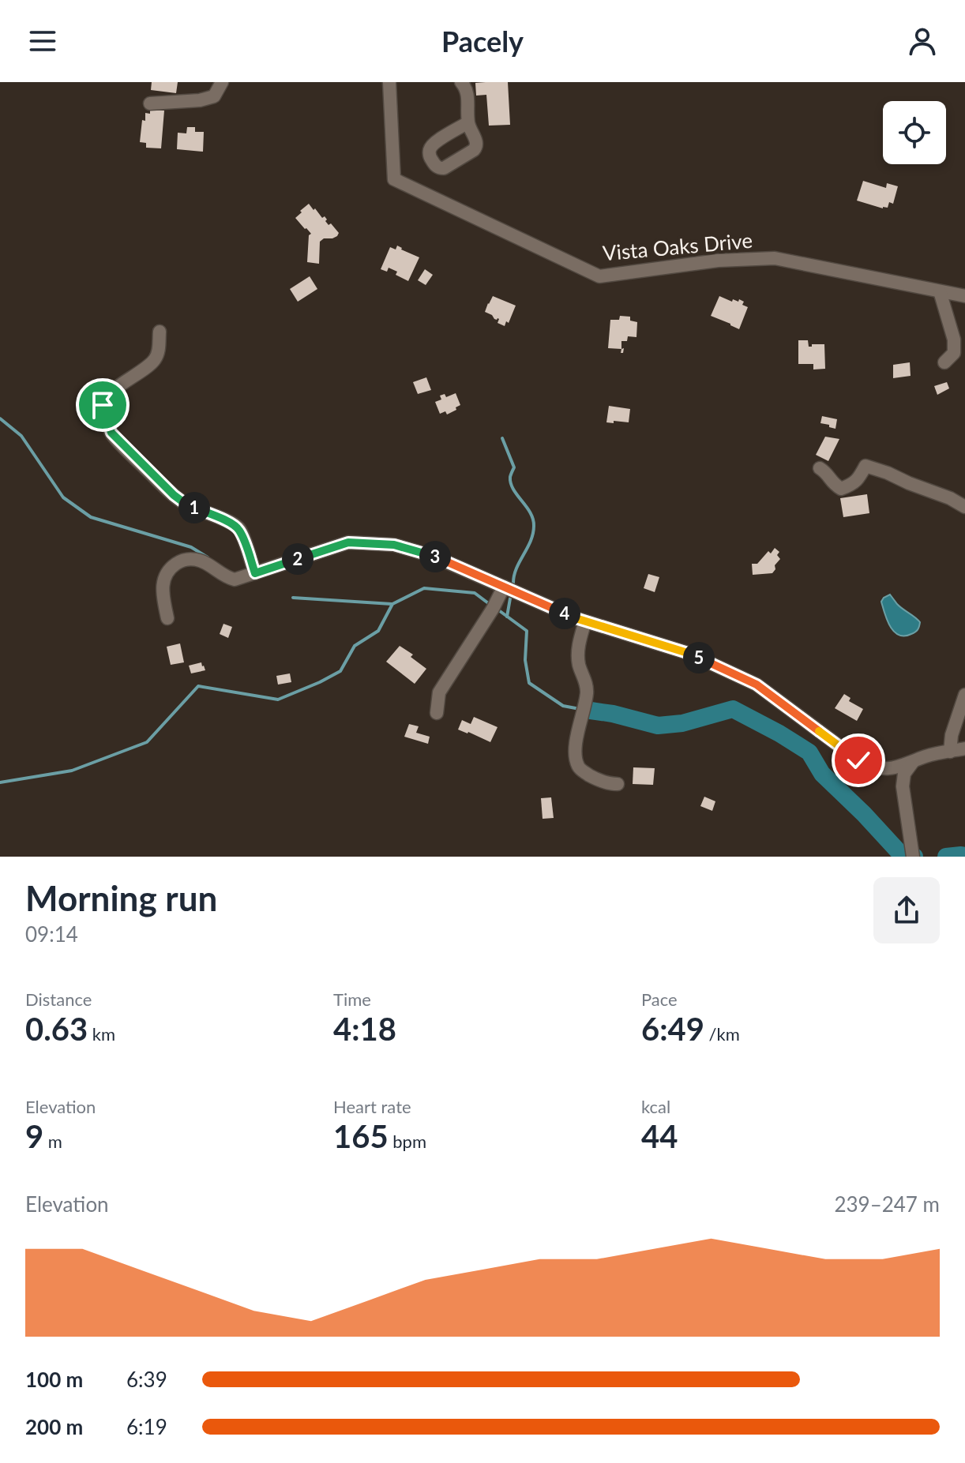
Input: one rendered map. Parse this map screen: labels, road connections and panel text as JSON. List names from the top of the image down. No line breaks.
{"streets":{"street":["Vista Oaks Drive"]},"page":{"header":"Pacely","pins":["1","3","2","4","5"],"heading":["Morning run","09:14"],"stats":[["Distance","0.63 km"],["Time","4:18"],["Pace","6:49 /km"],["Elevation","9 m"],["Heart rate","165 bpm"],["kcal","44"]],"chart":["Elevation","239–247 m"],"list":[{"name":"100 m","note":"6:39"},{"name":"200 m","note":"6:19"}]}}
